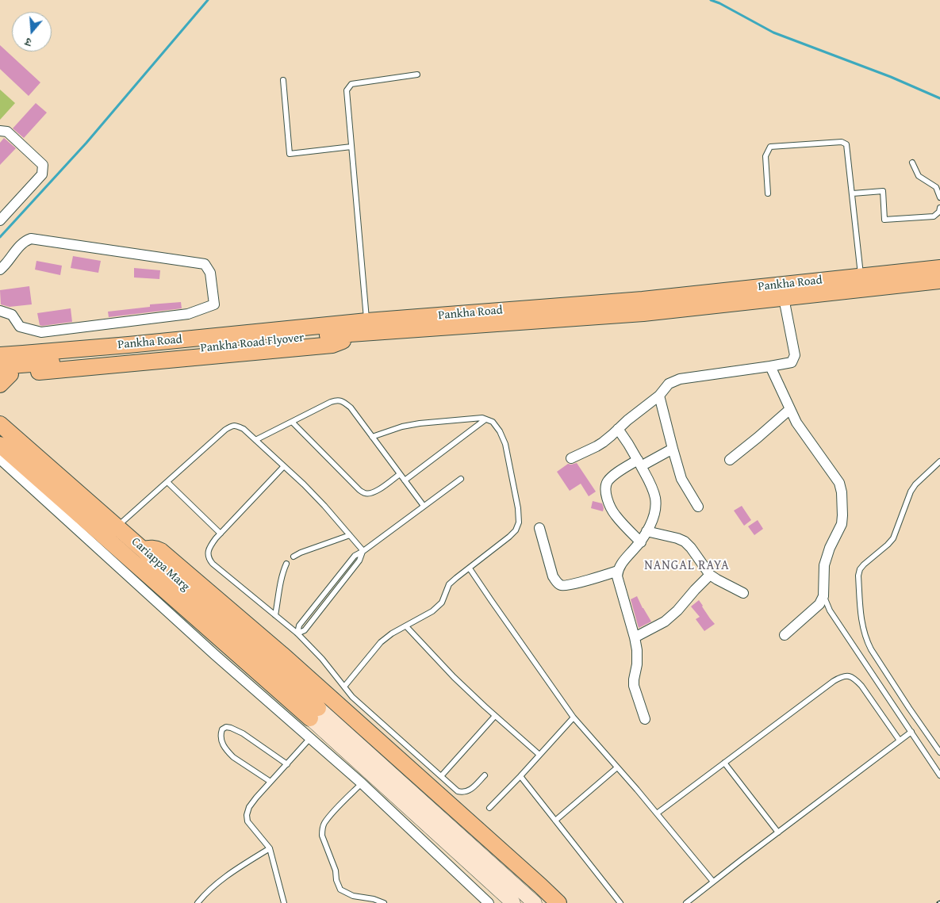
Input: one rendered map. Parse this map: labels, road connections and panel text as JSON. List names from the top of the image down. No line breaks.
{"streets":{"main road":["Pankha Road","Pankha Road Flyover","Cariappa Marg"]},"crossings":[["Pankha Road","Pankha Road Flyover"]],"districts":["NANGAL RAYA"],"north":"bottom"}
